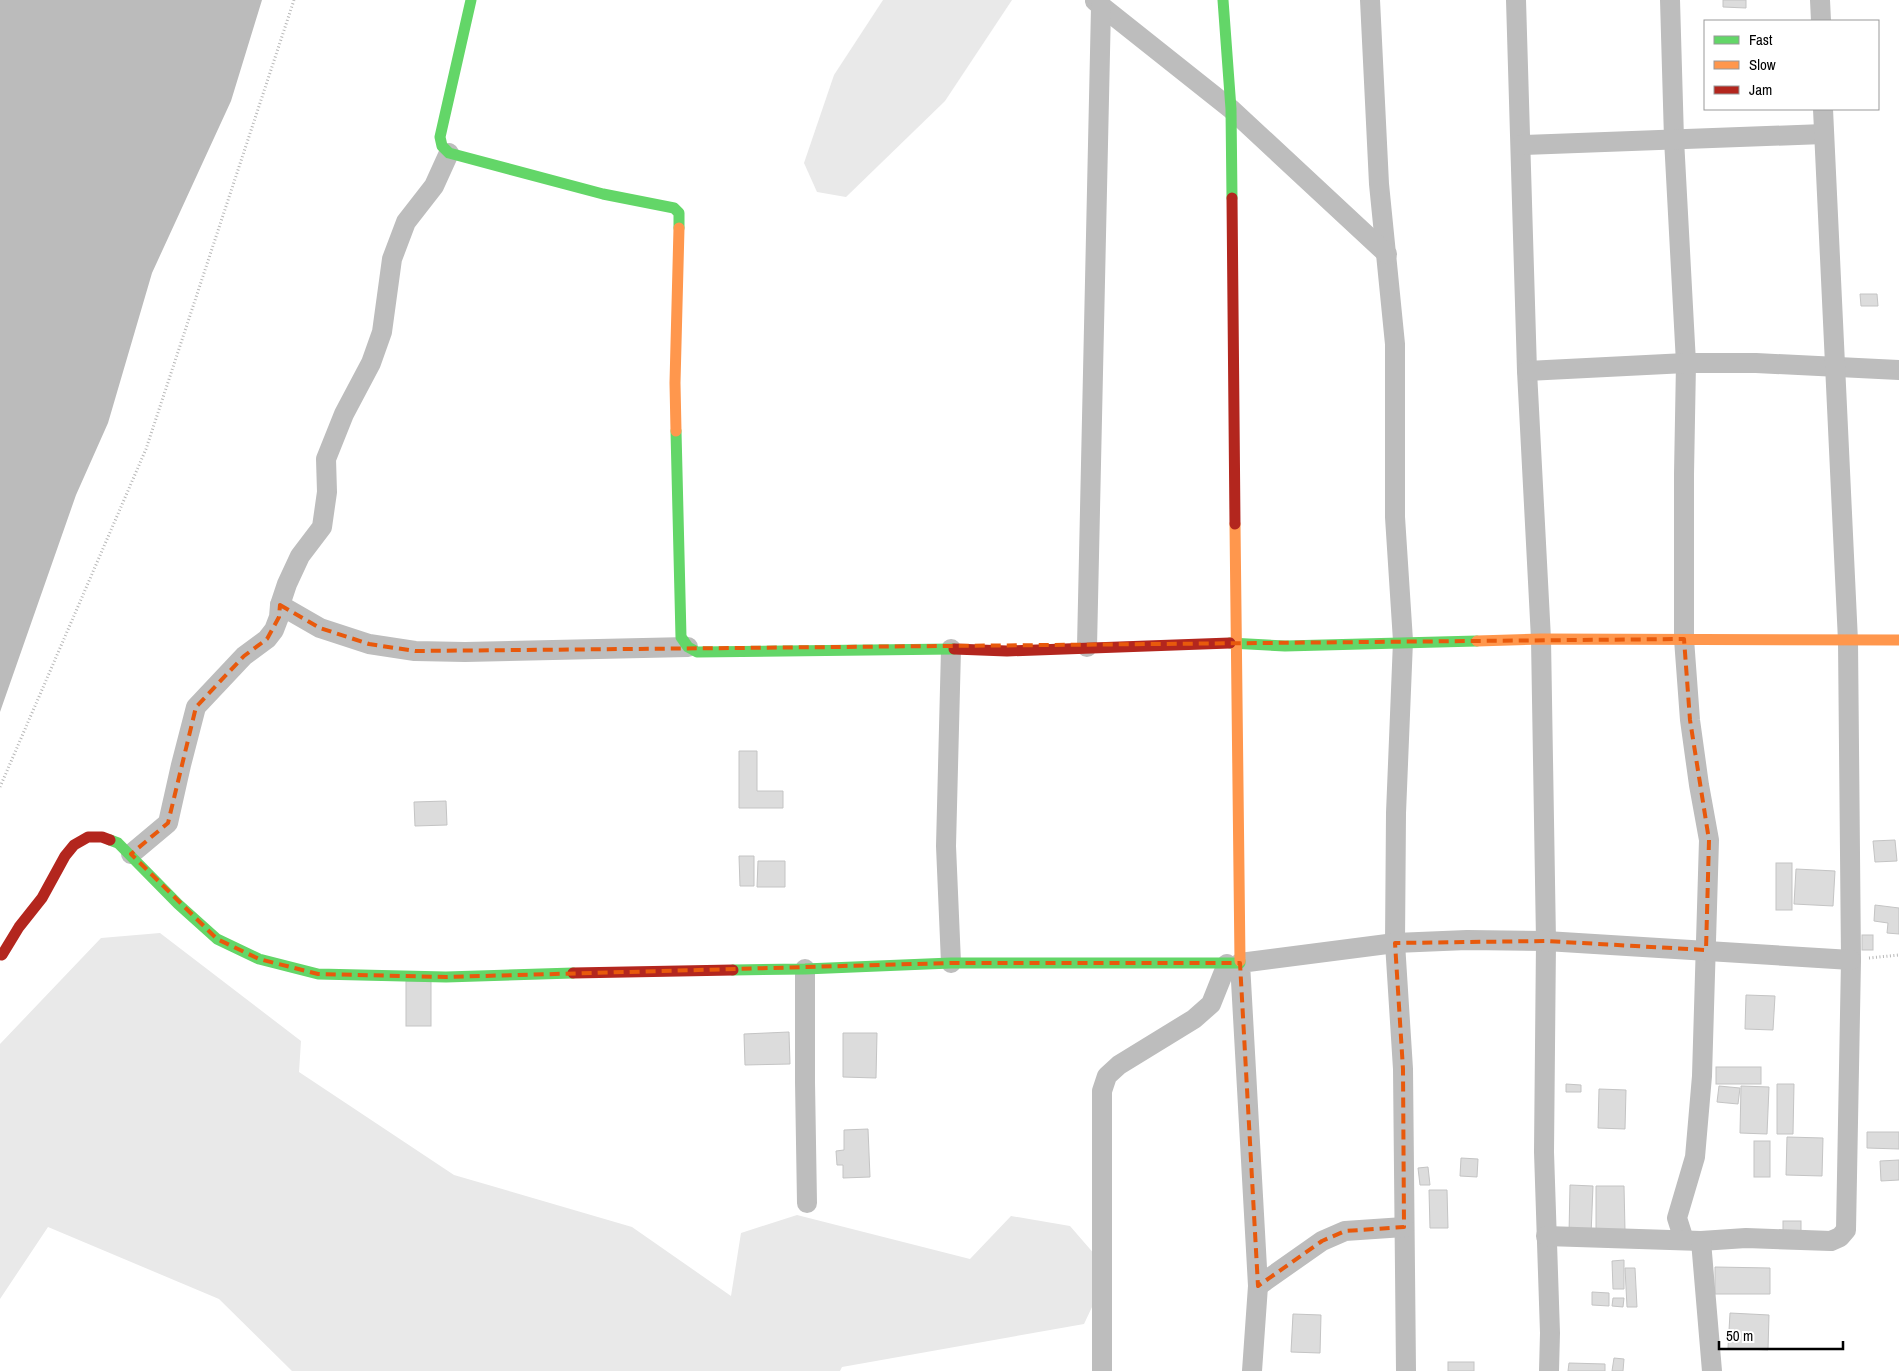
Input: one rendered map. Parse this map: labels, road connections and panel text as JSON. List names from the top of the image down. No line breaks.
{"legend":["Fast","Slow","Jam"],"scale_bar":"50 m"}
